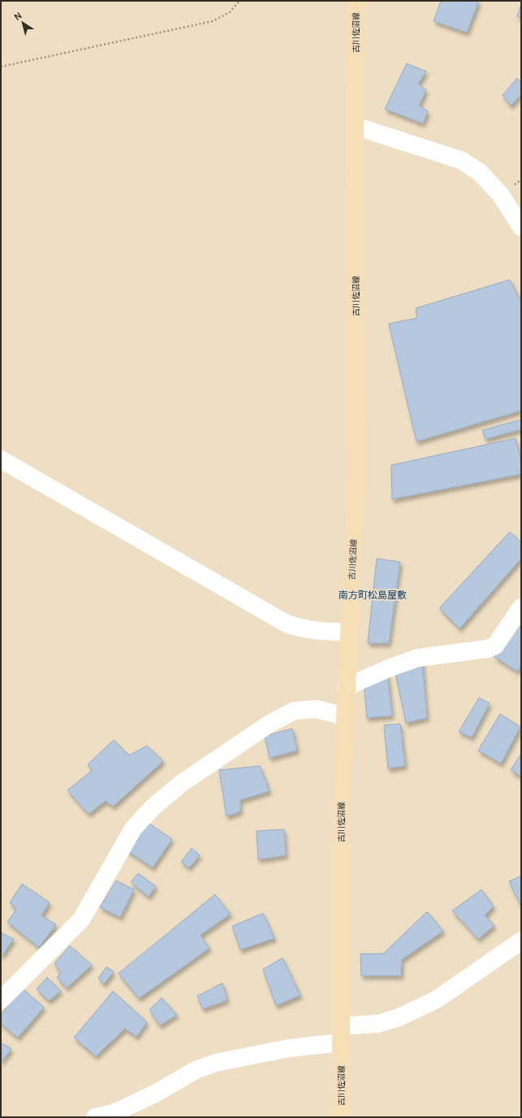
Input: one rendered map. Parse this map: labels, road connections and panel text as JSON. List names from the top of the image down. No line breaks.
{"streets":{"main road":["古川佐沼線"]},"districts":["南方町松島屋敷"],"north":"top left"}
